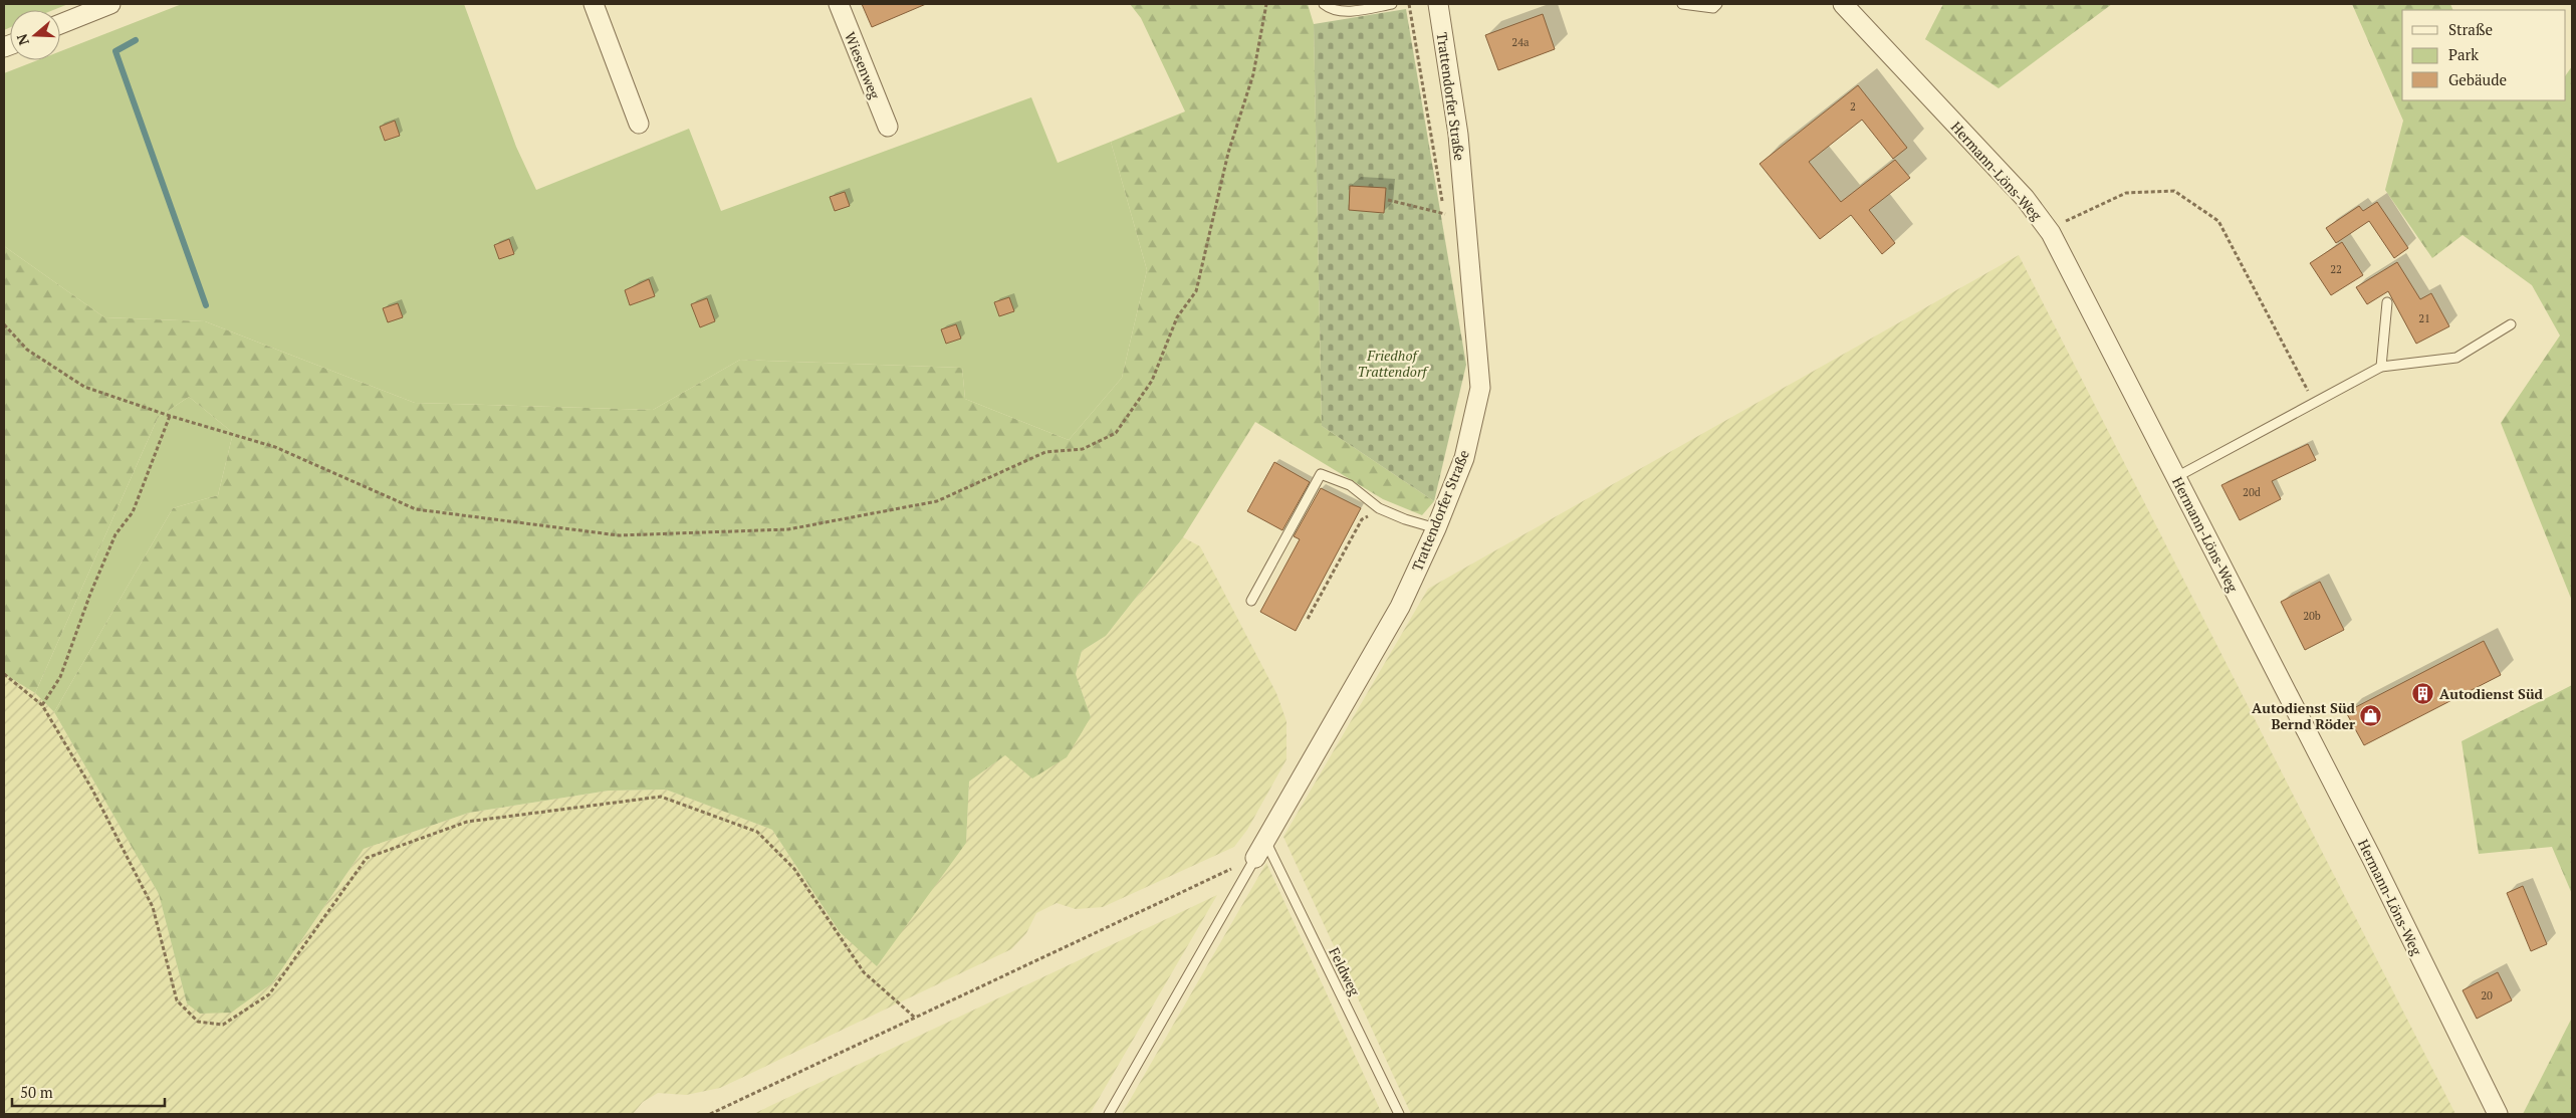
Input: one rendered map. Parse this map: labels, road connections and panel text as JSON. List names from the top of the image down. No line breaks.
{"streets":{"street":["Wiesenweg","Trattendorfer Straße","Hermann-Löns-Weg"],"lane":["Feldweg"]},"crossings":[["Trattendorfer Straße","Feldweg"]],"parks":["Friedhof Trattendorf"],"places":{"building":["Autodienst Süd"],"shop":["Autodienst Süd Bernd Röder"]},"house_numbers":["24a","2","22","21","20d","20b","20"],"legend":["Straße","Park","Gebäude"],"scale_bar":"50 m","north":"left"}
